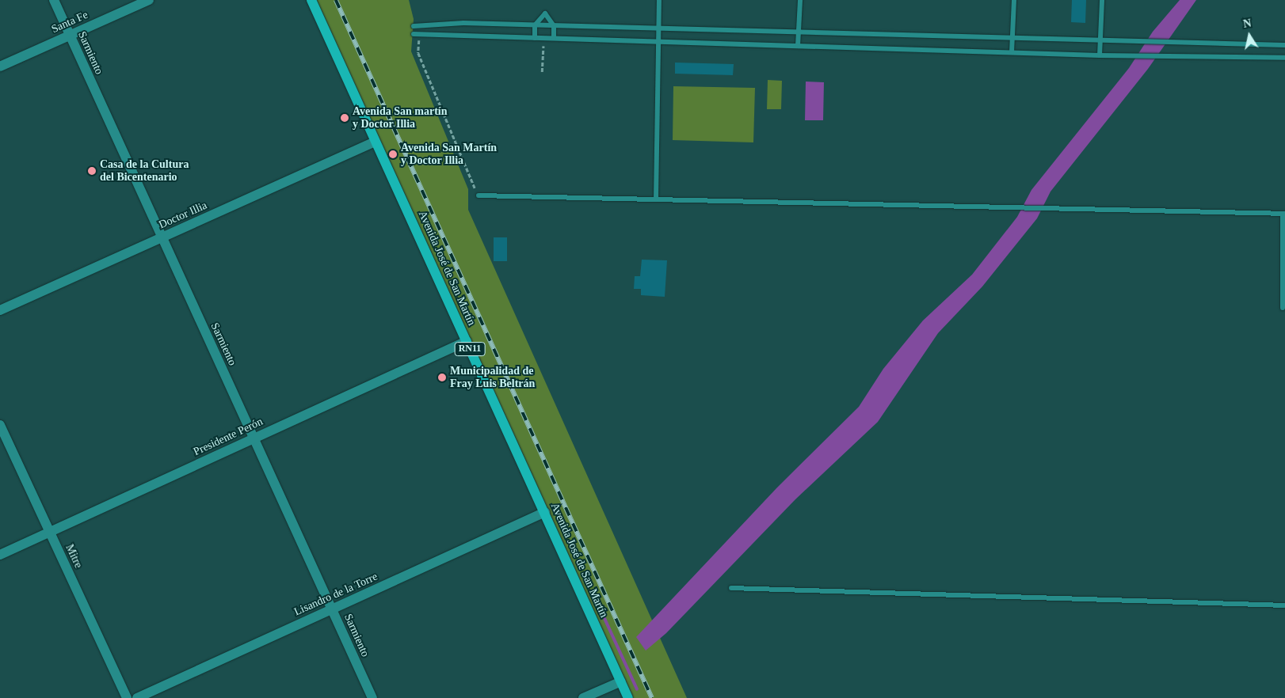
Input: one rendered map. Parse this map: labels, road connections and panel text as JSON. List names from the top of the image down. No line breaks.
{"streets":{"main road":["Avenida José de San Martín","RN11"],"street":["Santa Fe","Sarmiento","Doctor Illia","Presidente Perón","Mitre","Lisandro de la Torre"]},"crossings":[["Santa Fe","Sarmiento"],["Sarmiento","Doctor Illia"],["Sarmiento","Presidente Perón"],["Sarmiento","Lisandro de la Torre"],["Doctor Illia","Avenida José de San Martín"],["Avenida José de San Martín","Presidente Perón"],["Avenida José de San Martín","Lisandro de la Torre"],["Presidente Perón","Mitre"]],"places":["Avenida San martín y Doctor Illia","Avenida San Martín y Doctor Illia","Casa de la Cultura del Bicentenario","Municipalidad de Fray Luis Beltrán"],"north":"top"}
